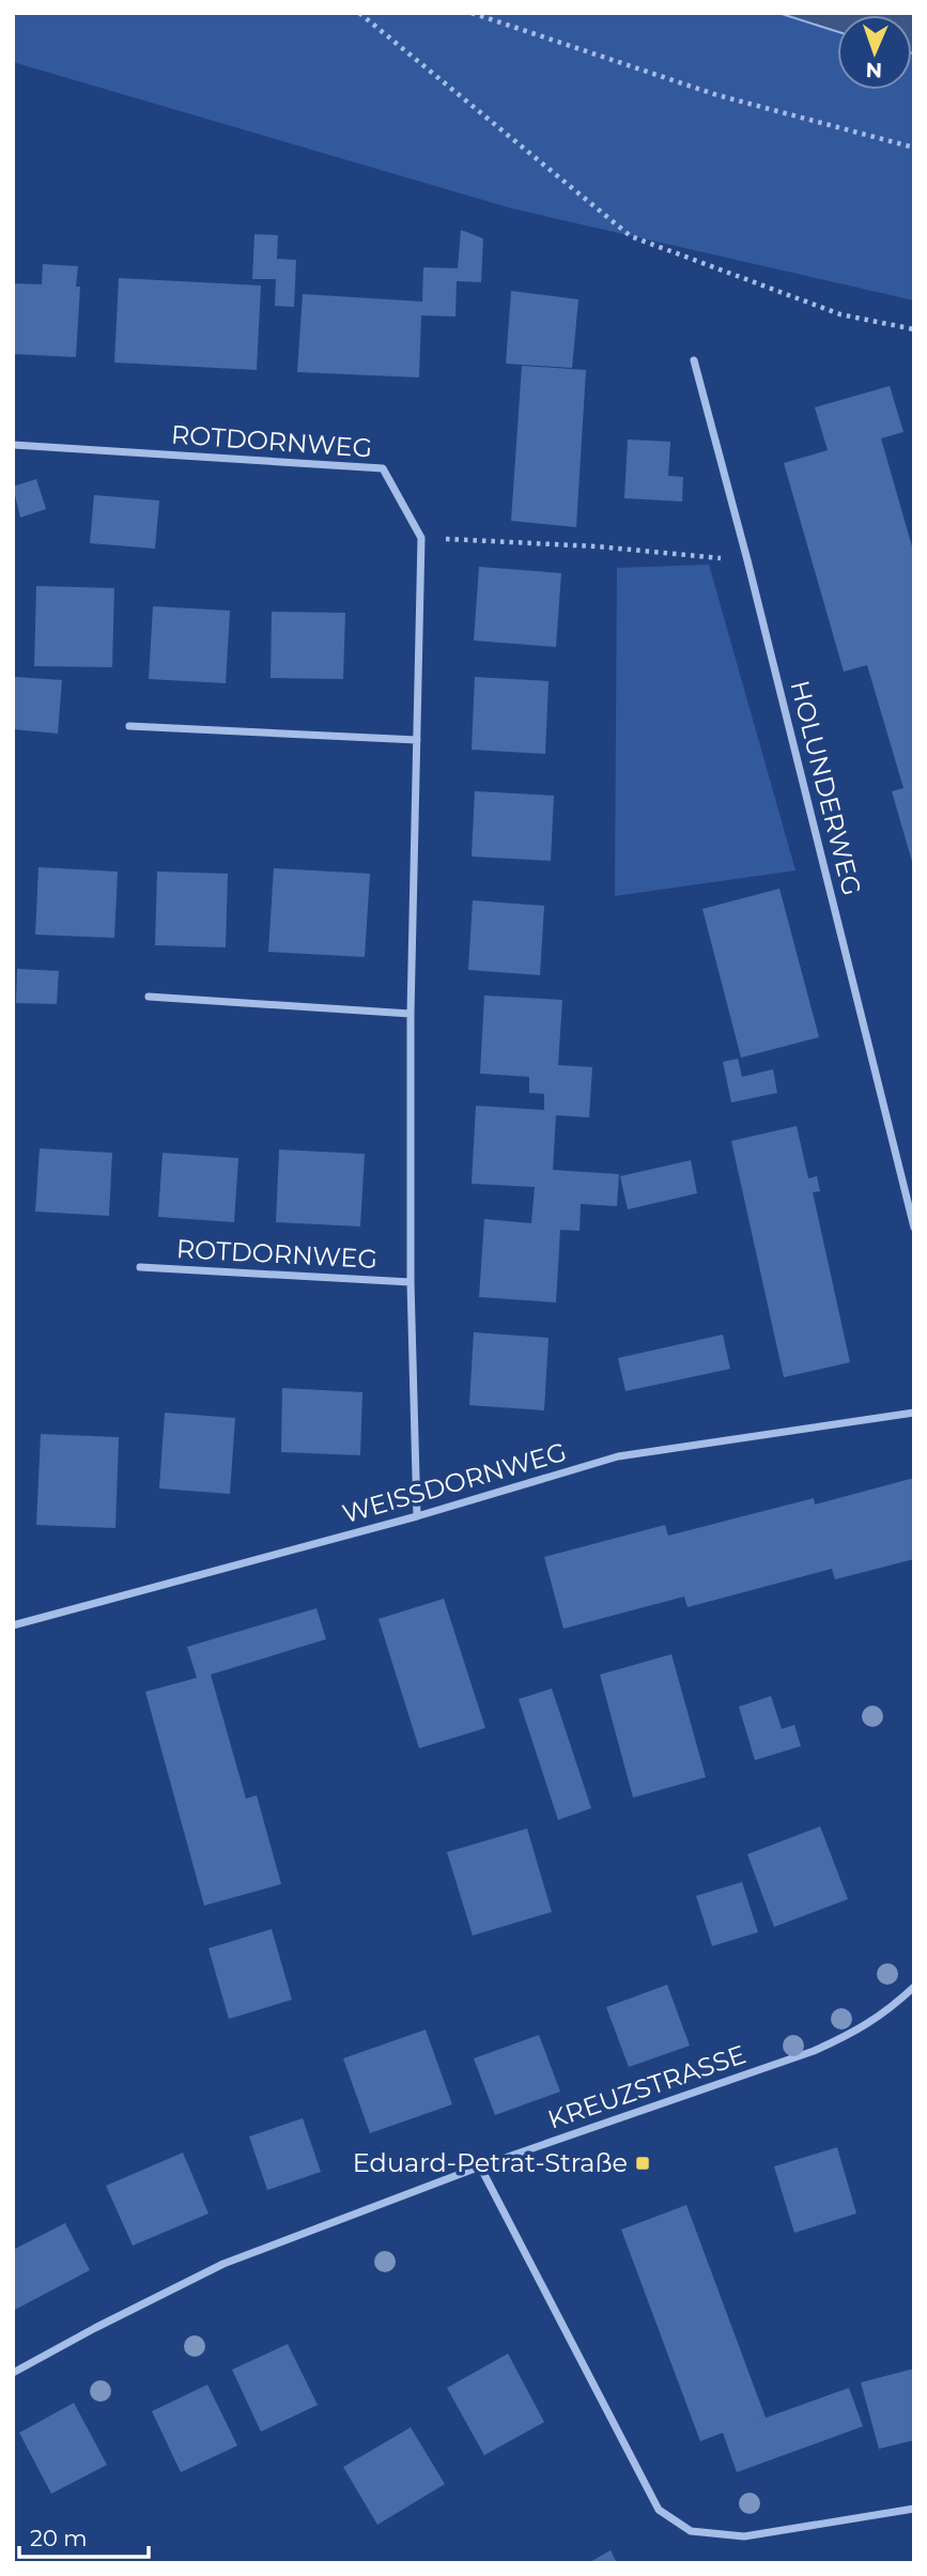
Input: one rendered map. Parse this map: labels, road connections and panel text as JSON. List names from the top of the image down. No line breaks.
{"streets":{"street":["ROTDORNWEG","HOLUNDERWEG","WEISSDORNWEG","KREUZSTRASSE"]},"crossings":[["ROTDORNWEG","WEISSDORNWEG"]],"places":{"transit":["Eduard-Petrat-Straße"]},"scale_bar":"20 m","north":"bottom"}
